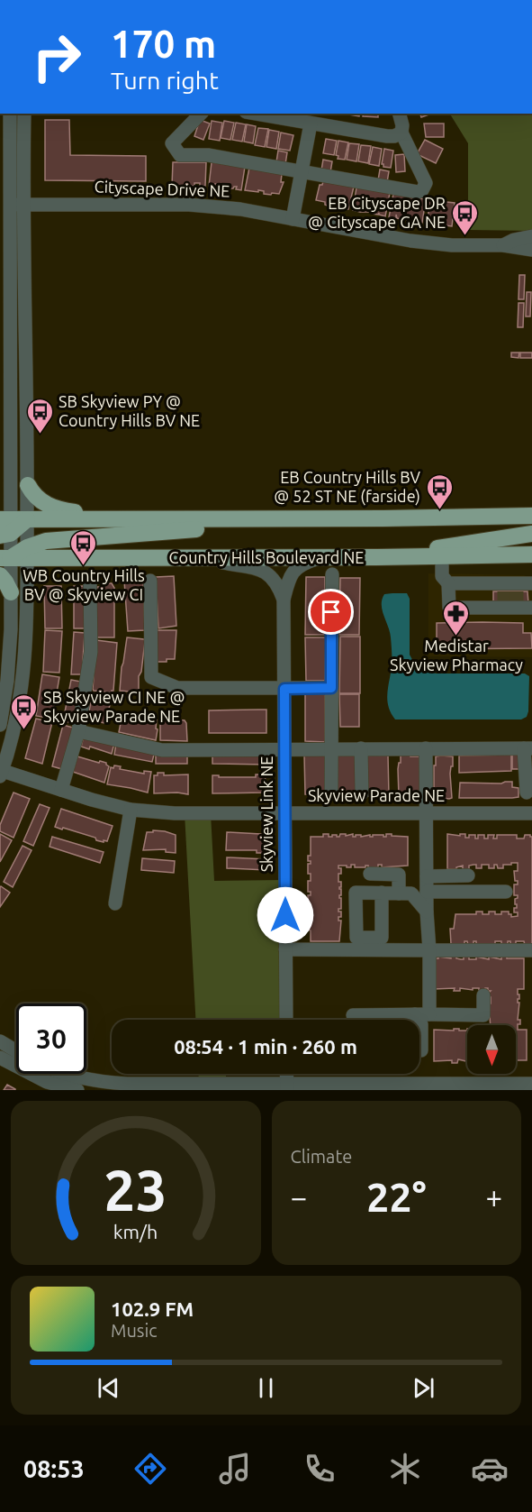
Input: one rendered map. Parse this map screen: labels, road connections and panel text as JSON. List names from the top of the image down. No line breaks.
{"streets":{"main road":["Country Hills Boulevard NE"],"street":["Cityscape Drive NE","Skyview Parade NE","Skyview Link NE"]},"crossings":[["Country Hills Boulevard NE","Skyview Link NE"],["Skyview Parade NE","Skyview Link NE"]],"places":{"bus stop":["EB Cityscape DR @ Cityscape GA NE","SB Skyview PY @ Country Hills BV NE","EB Country Hills BV @ 52 ST NE (farside)","WB Country Hills BV @ Skyview CI","SB Skyview CI NE @ Skyview Parade NE"],"pharmacy":["Medistar Skyview Pharmacy"]},"north":"bottom","page":{"turn":["170 m","Turn right"],"limit":"30","trip":"08:54 · 1 min · 260 m","tile":"Climate","heat":["−","22°","+"],"song":["102.9 FM","Music"],"tabs":"08:53","gauge":["23","km/h"]}}
